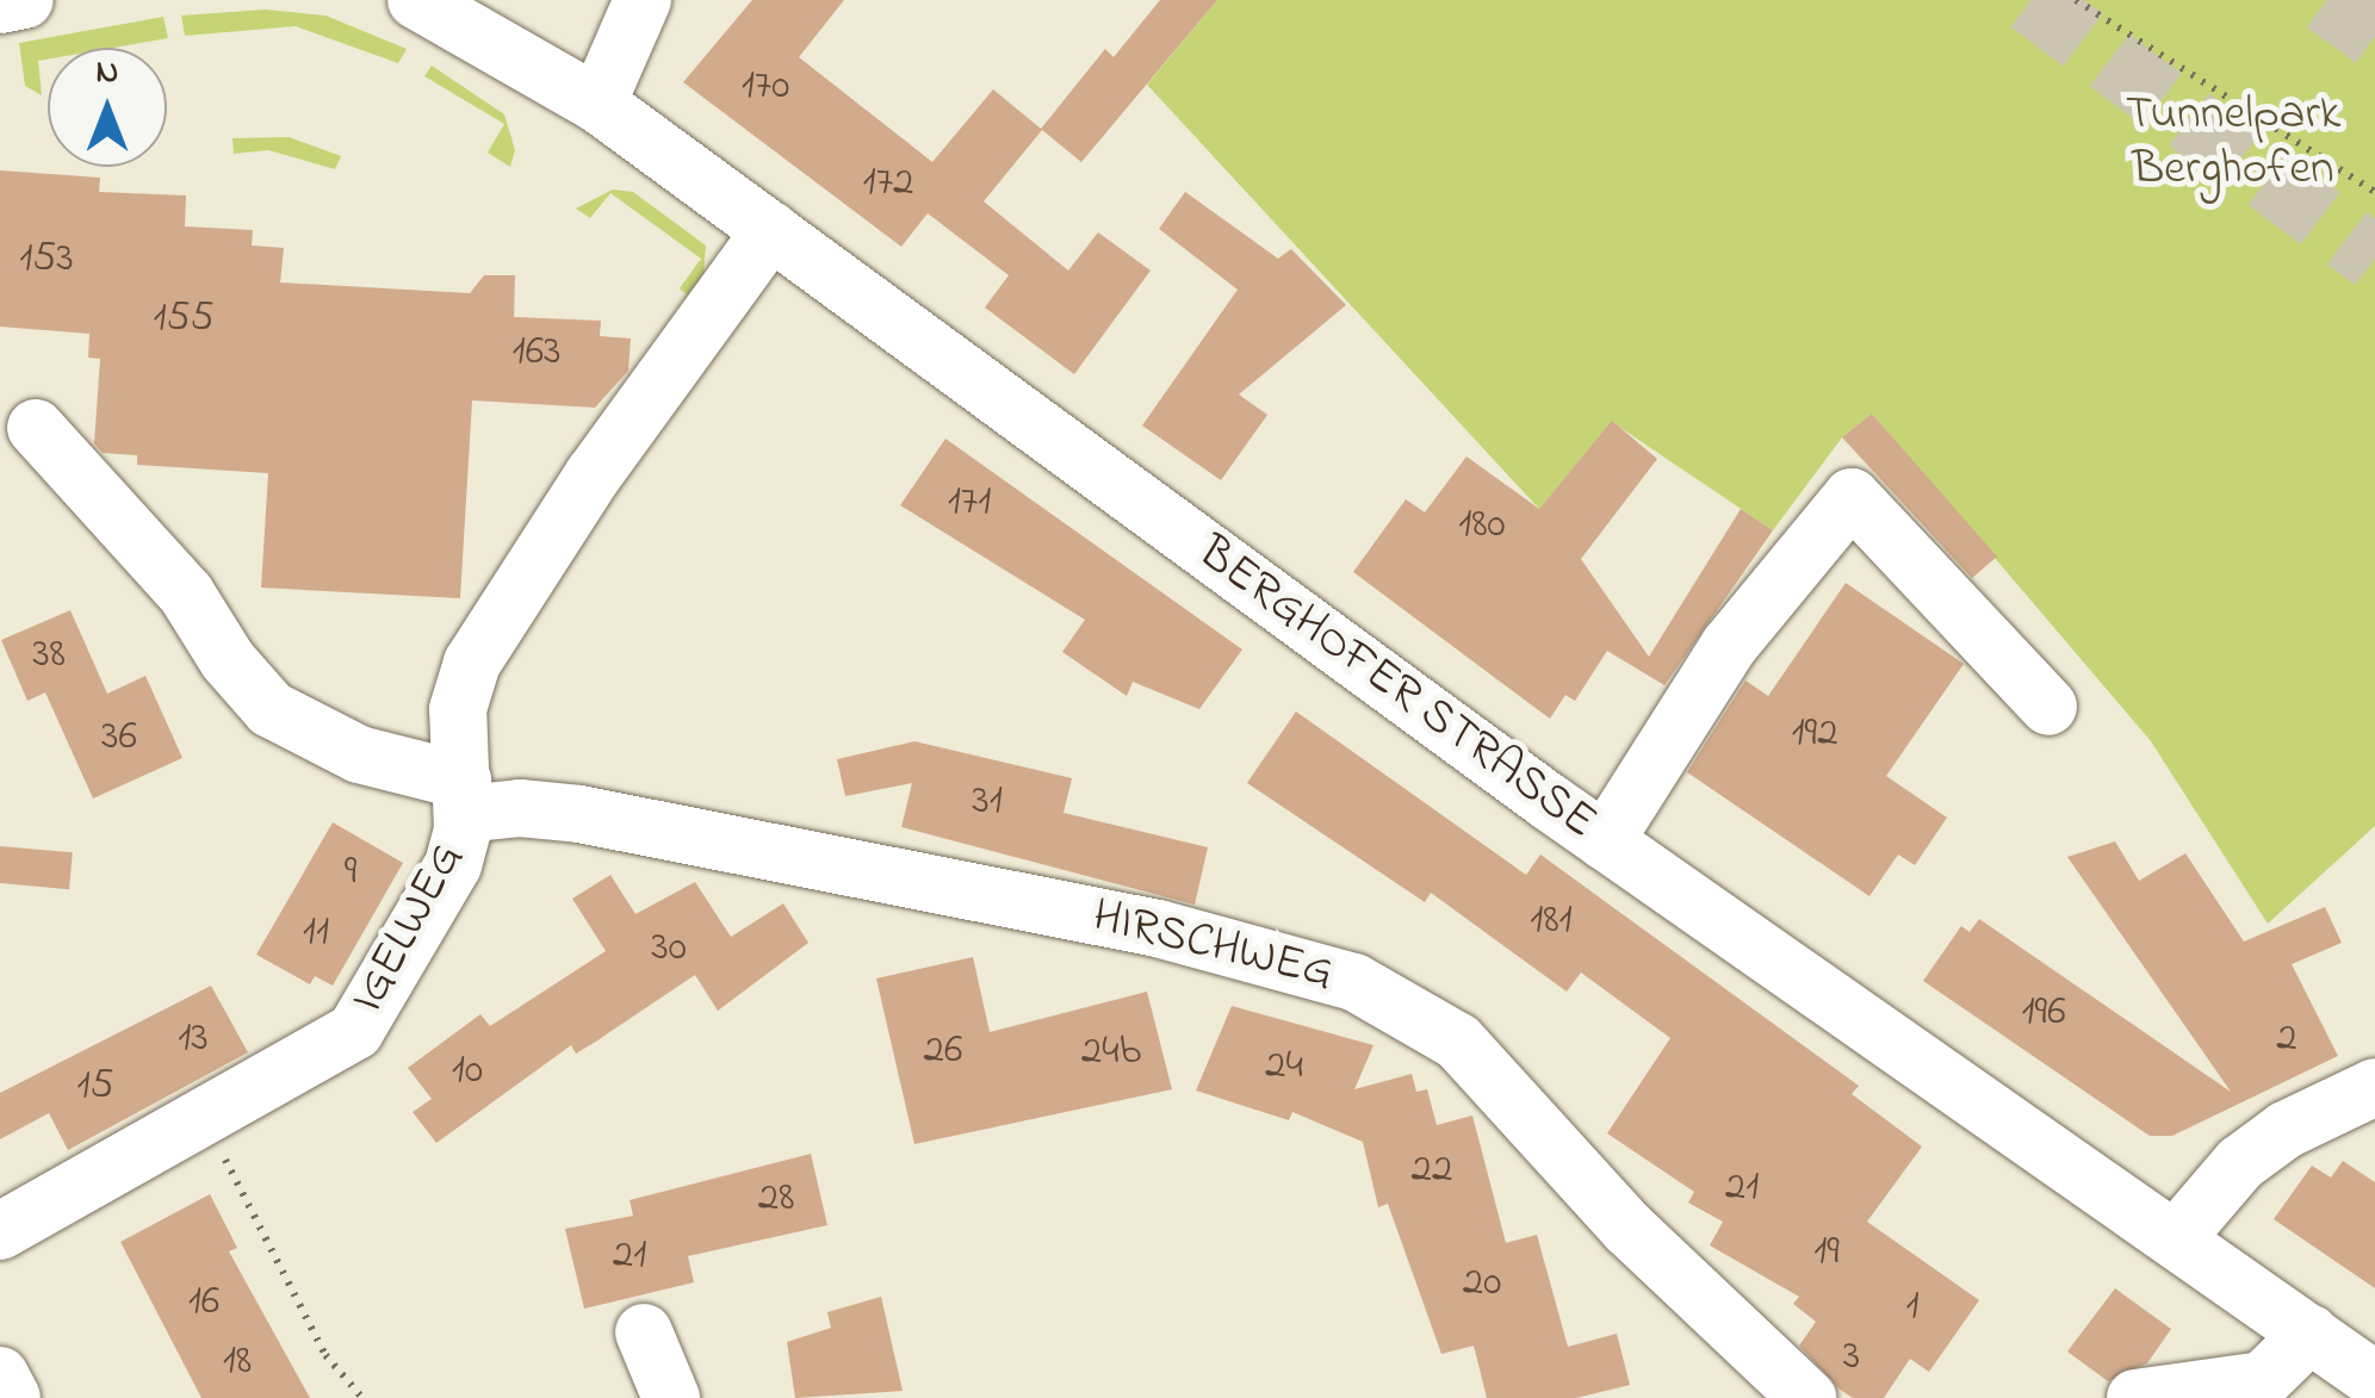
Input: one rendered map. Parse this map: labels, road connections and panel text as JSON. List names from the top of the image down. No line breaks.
{"streets":{"street":["BERGHOFER STRASSE","IGELWEG","HIRSCHWEG"]},"crossings":[["BERGHOFER STRASSE","IGELWEG"],["IGELWEG","HIRSCHWEG"]],"parks":["Tunnelpark Berghofen"],"house_numbers":["170","172","153","155","163","171","180","38","192","36","31","9","181","11","30","196","13","2","26","24b","24","10","15","22","21","28","19","21","20","16","1","3","18"],"north":"top"}
